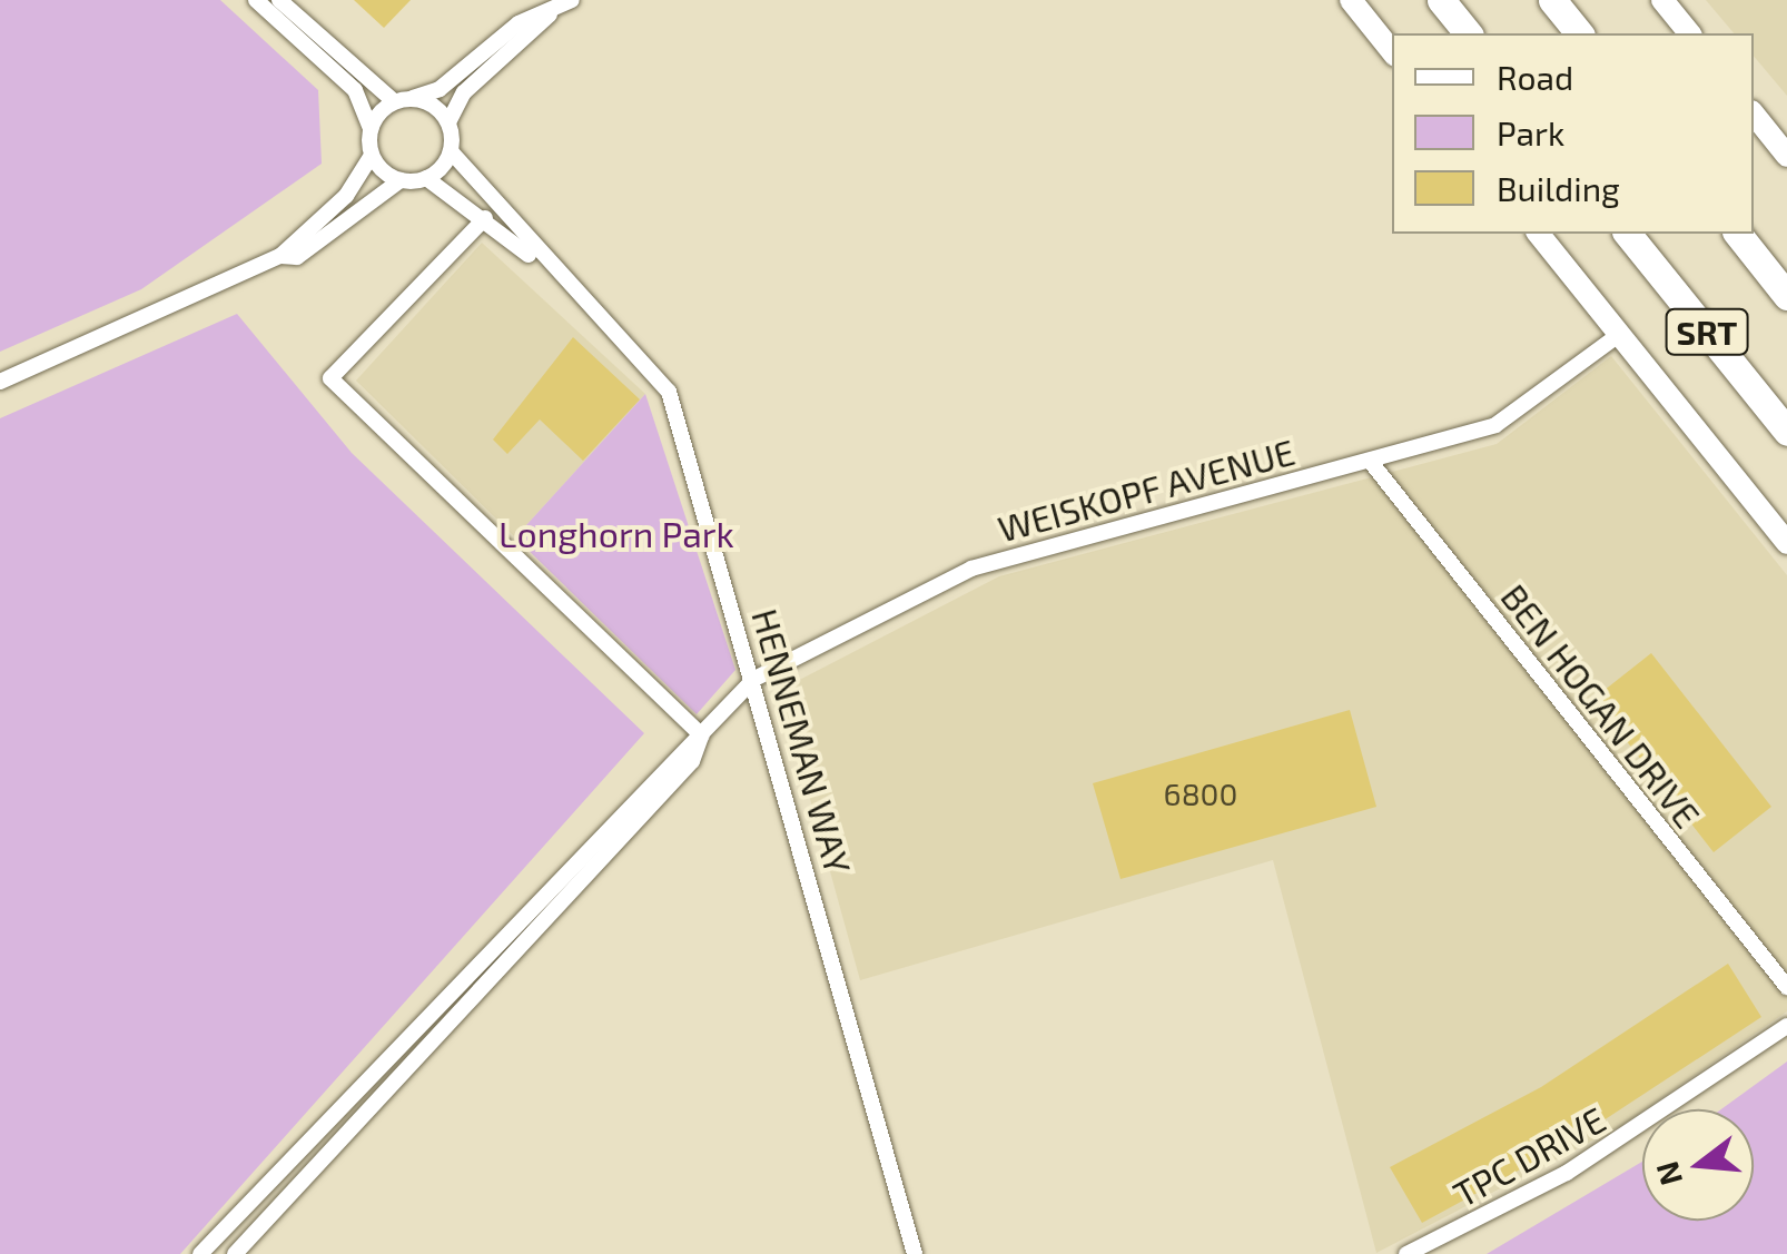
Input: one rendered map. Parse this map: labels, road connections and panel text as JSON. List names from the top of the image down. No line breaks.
{"streets":{"highway":["SRT"],"street":["WEISKOPF AVENUE","BEN HOGAN DRIVE","HENNEMAN WAY","TPC DRIVE"]},"crossings":[["WEISKOPF AVENUE","BEN HOGAN DRIVE"],["WEISKOPF AVENUE","HENNEMAN WAY"]],"parks":["Longhorn Park"],"house_numbers":["6800"],"legend":["Road","Park","Building"],"north":"left"}
